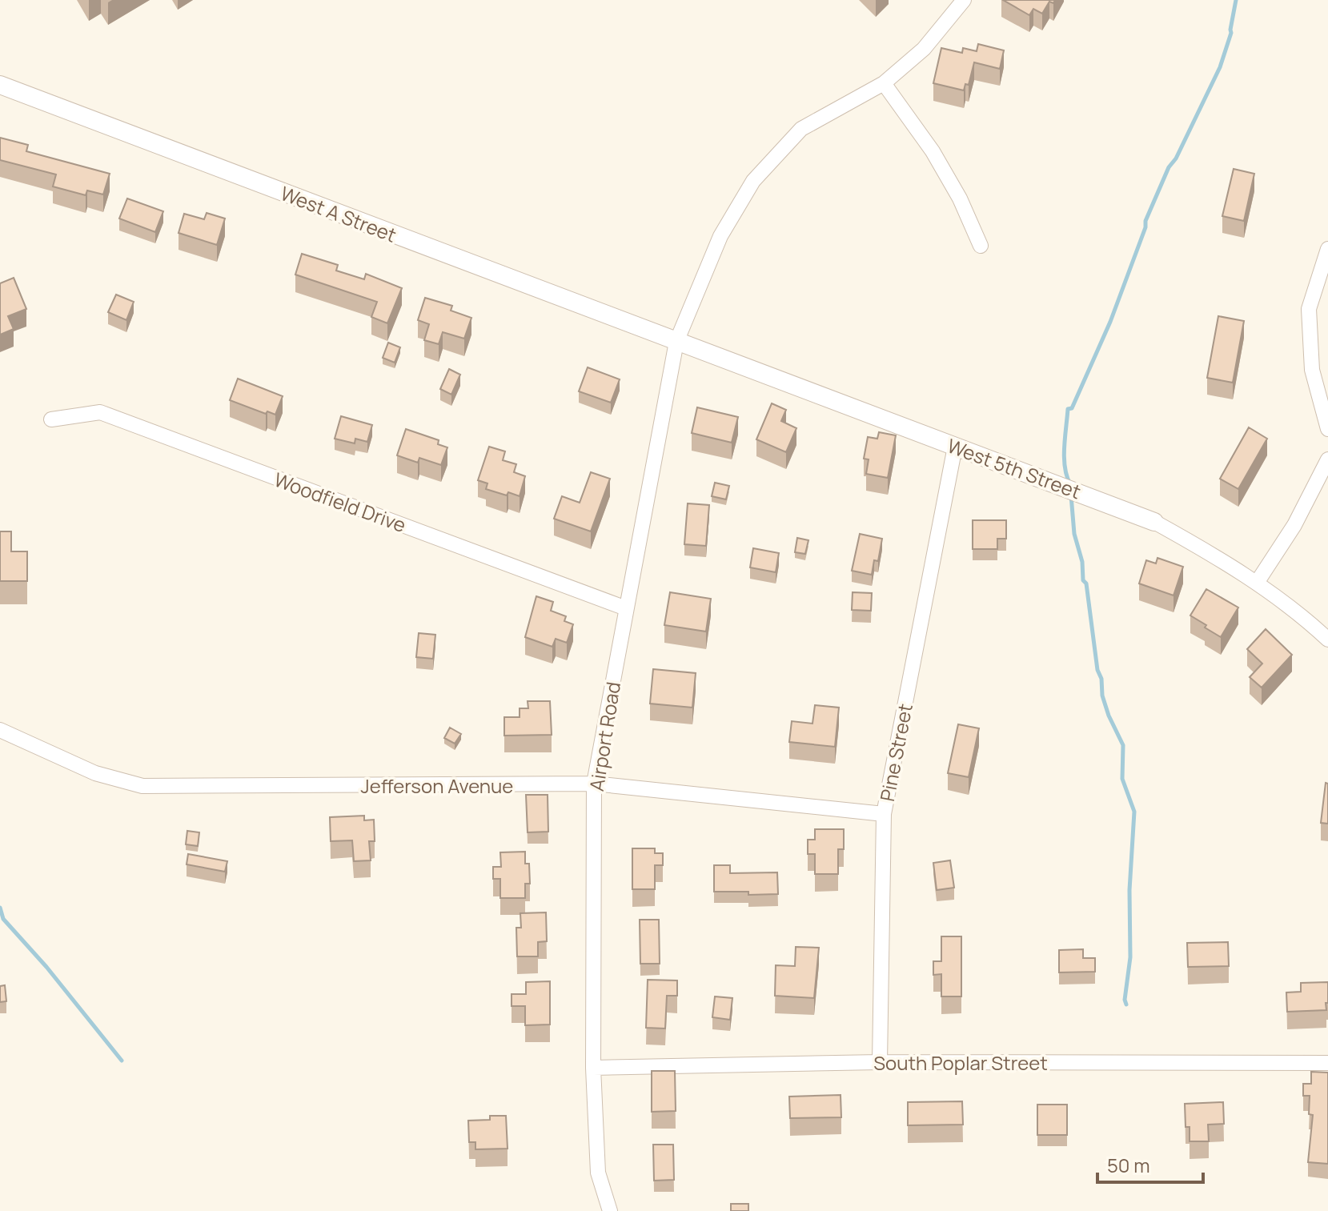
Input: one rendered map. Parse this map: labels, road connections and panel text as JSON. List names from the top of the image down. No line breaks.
{"streets":{"street":["West A Street","West 5th Street","Woodfield Drive","Airport Road","Pine Street","Jefferson Avenue","South Poplar Street"]},"crossings":[["West A Street","West 5th Street"],["West A Street","Airport Road"],["West 5th Street","Airport Road"],["West 5th Street","Pine Street"],["Woodfield Drive","Airport Road"],["Airport Road","Jefferson Avenue"],["Airport Road","South Poplar Street"],["Pine Street","Jefferson Avenue"],["Pine Street","South Poplar Street"]],"scale_bar":"50 m"}
